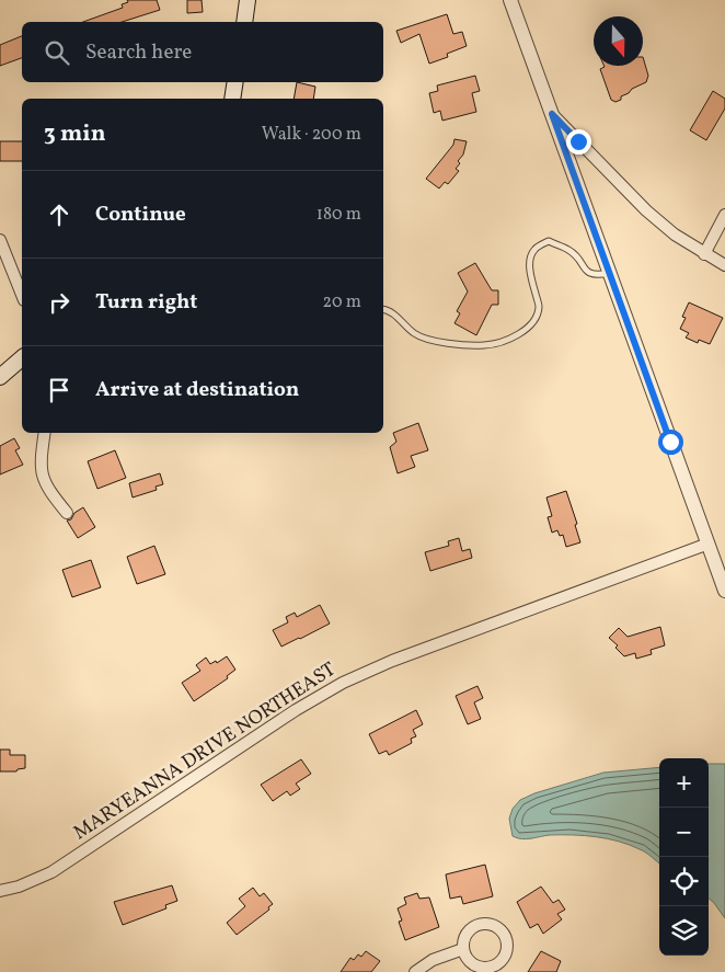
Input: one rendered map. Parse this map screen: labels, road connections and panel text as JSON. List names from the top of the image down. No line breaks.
{"streets":{"street":["MARYEANNA DRIVE NORTHEAST"]},"north":"bottom","page":{"search":"Search here","heading":["3 min","Walk · 200 m"],"list":[["Continue","180 m"],["Turn right","20 m"],"Arrive at destination"],"map_buttons":["+","−"]}}
